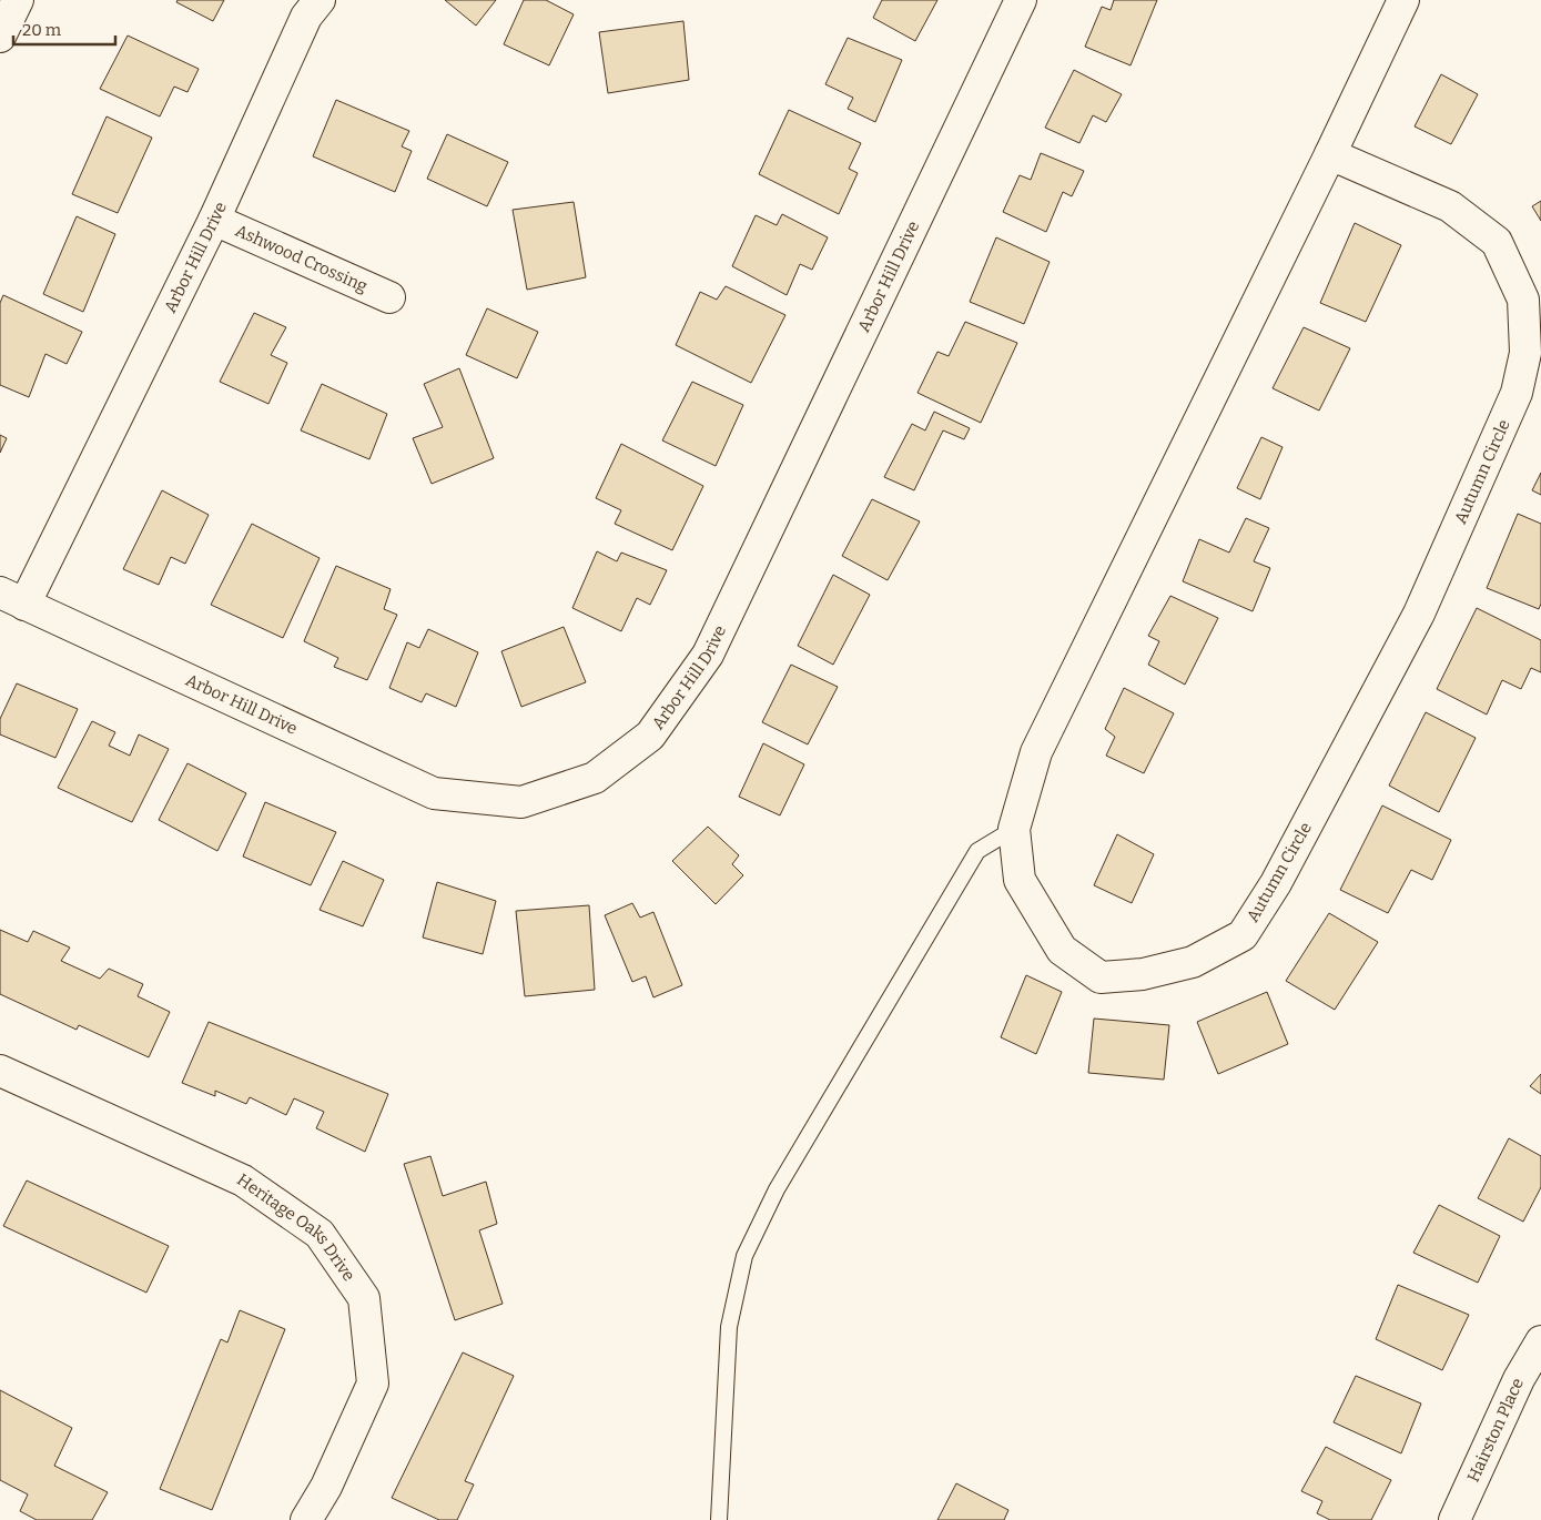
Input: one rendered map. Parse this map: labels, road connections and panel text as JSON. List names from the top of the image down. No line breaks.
{"streets":{"street":["Arbor Hill Drive","Ashwood Crossing","Autumn Circle","Heritage Oaks Drive","Hairston Place"]},"crossings":[["Arbor Hill Drive","Ashwood Crossing"]],"scale_bar":"20 m"}
